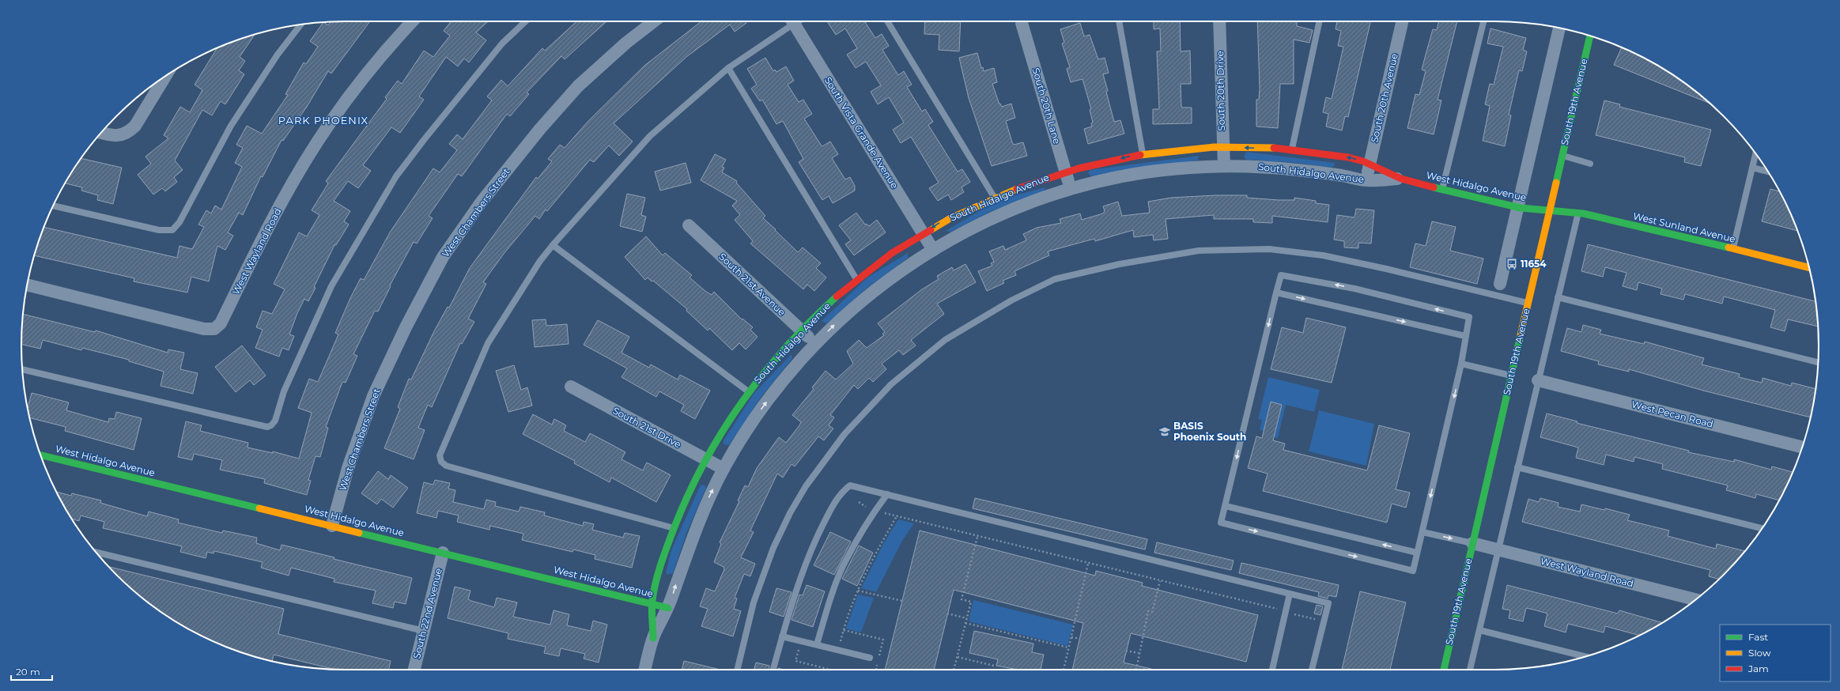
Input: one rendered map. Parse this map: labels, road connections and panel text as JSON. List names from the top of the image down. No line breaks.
{"streets":{"street":["South 20th Drive","South 20th Avenue","South 19th Avenue","South 20th Lane","South Vista Grande Avenue","South Hidalgo Avenue","West Hidalgo Avenue","West Chambers Street","West Sunland Avenue","West Wayland Road","South 21st Avenue","West Pecan Road","South 21st Drive","South 22nd Avenue"]},"crossings":[["South 20th Drive","South Hidalgo Avenue"],["South 20th Avenue","South Hidalgo Avenue"],["South 19th Avenue","West Hidalgo Avenue"],["South 19th Avenue","West Sunland Avenue"],["South 19th Avenue","West Wayland Road"],["South 20th Lane","South Hidalgo Avenue"],["South Vista Grande Avenue","South Hidalgo Avenue"],["South Hidalgo Avenue","West Hidalgo Avenue"],["South Hidalgo Avenue","South 21st Avenue"],["South Hidalgo Avenue","South 21st Drive"],["West Hidalgo Avenue","West Chambers Street"],["West Hidalgo Avenue","West Sunland Avenue"],["West Hidalgo Avenue","South 22nd Avenue"]],"districts":["PARK PHOENIX"],"places":{"bus stop":["11654"],"school or university":["BASIS Phoenix South"]},"legend":["Fast","Slow","Jam"],"scale_bar":"20 m"}
